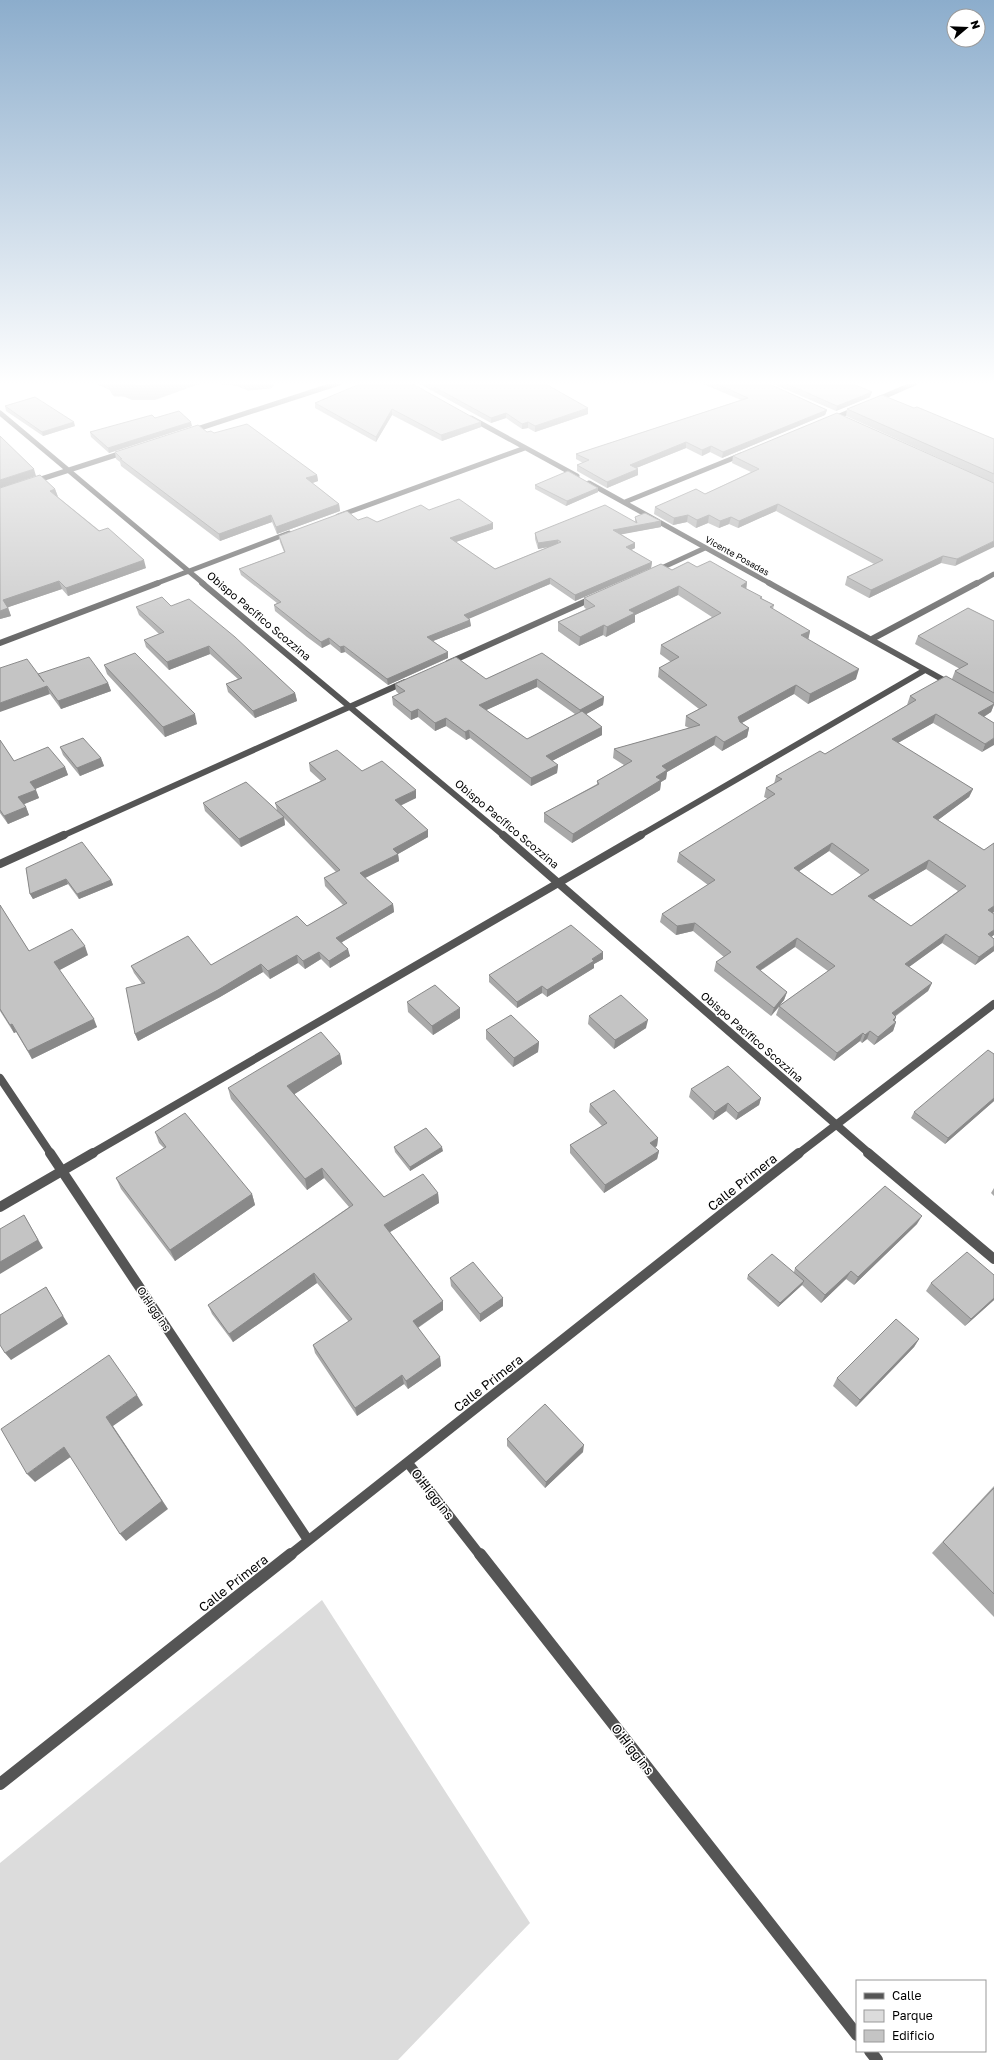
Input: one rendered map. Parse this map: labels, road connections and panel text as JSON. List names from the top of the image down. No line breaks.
{"streets":{"street":["Vicente Posadas","Obispo Pacífico Scozzina","Calle Primera","O'Higgins"]},"crossings":[["Obispo Pacífico Scozzina","Calle Primera"],["Calle Primera","O'Higgins"]],"legend":["Calle","Parque","Edificio"],"north":"right"}
